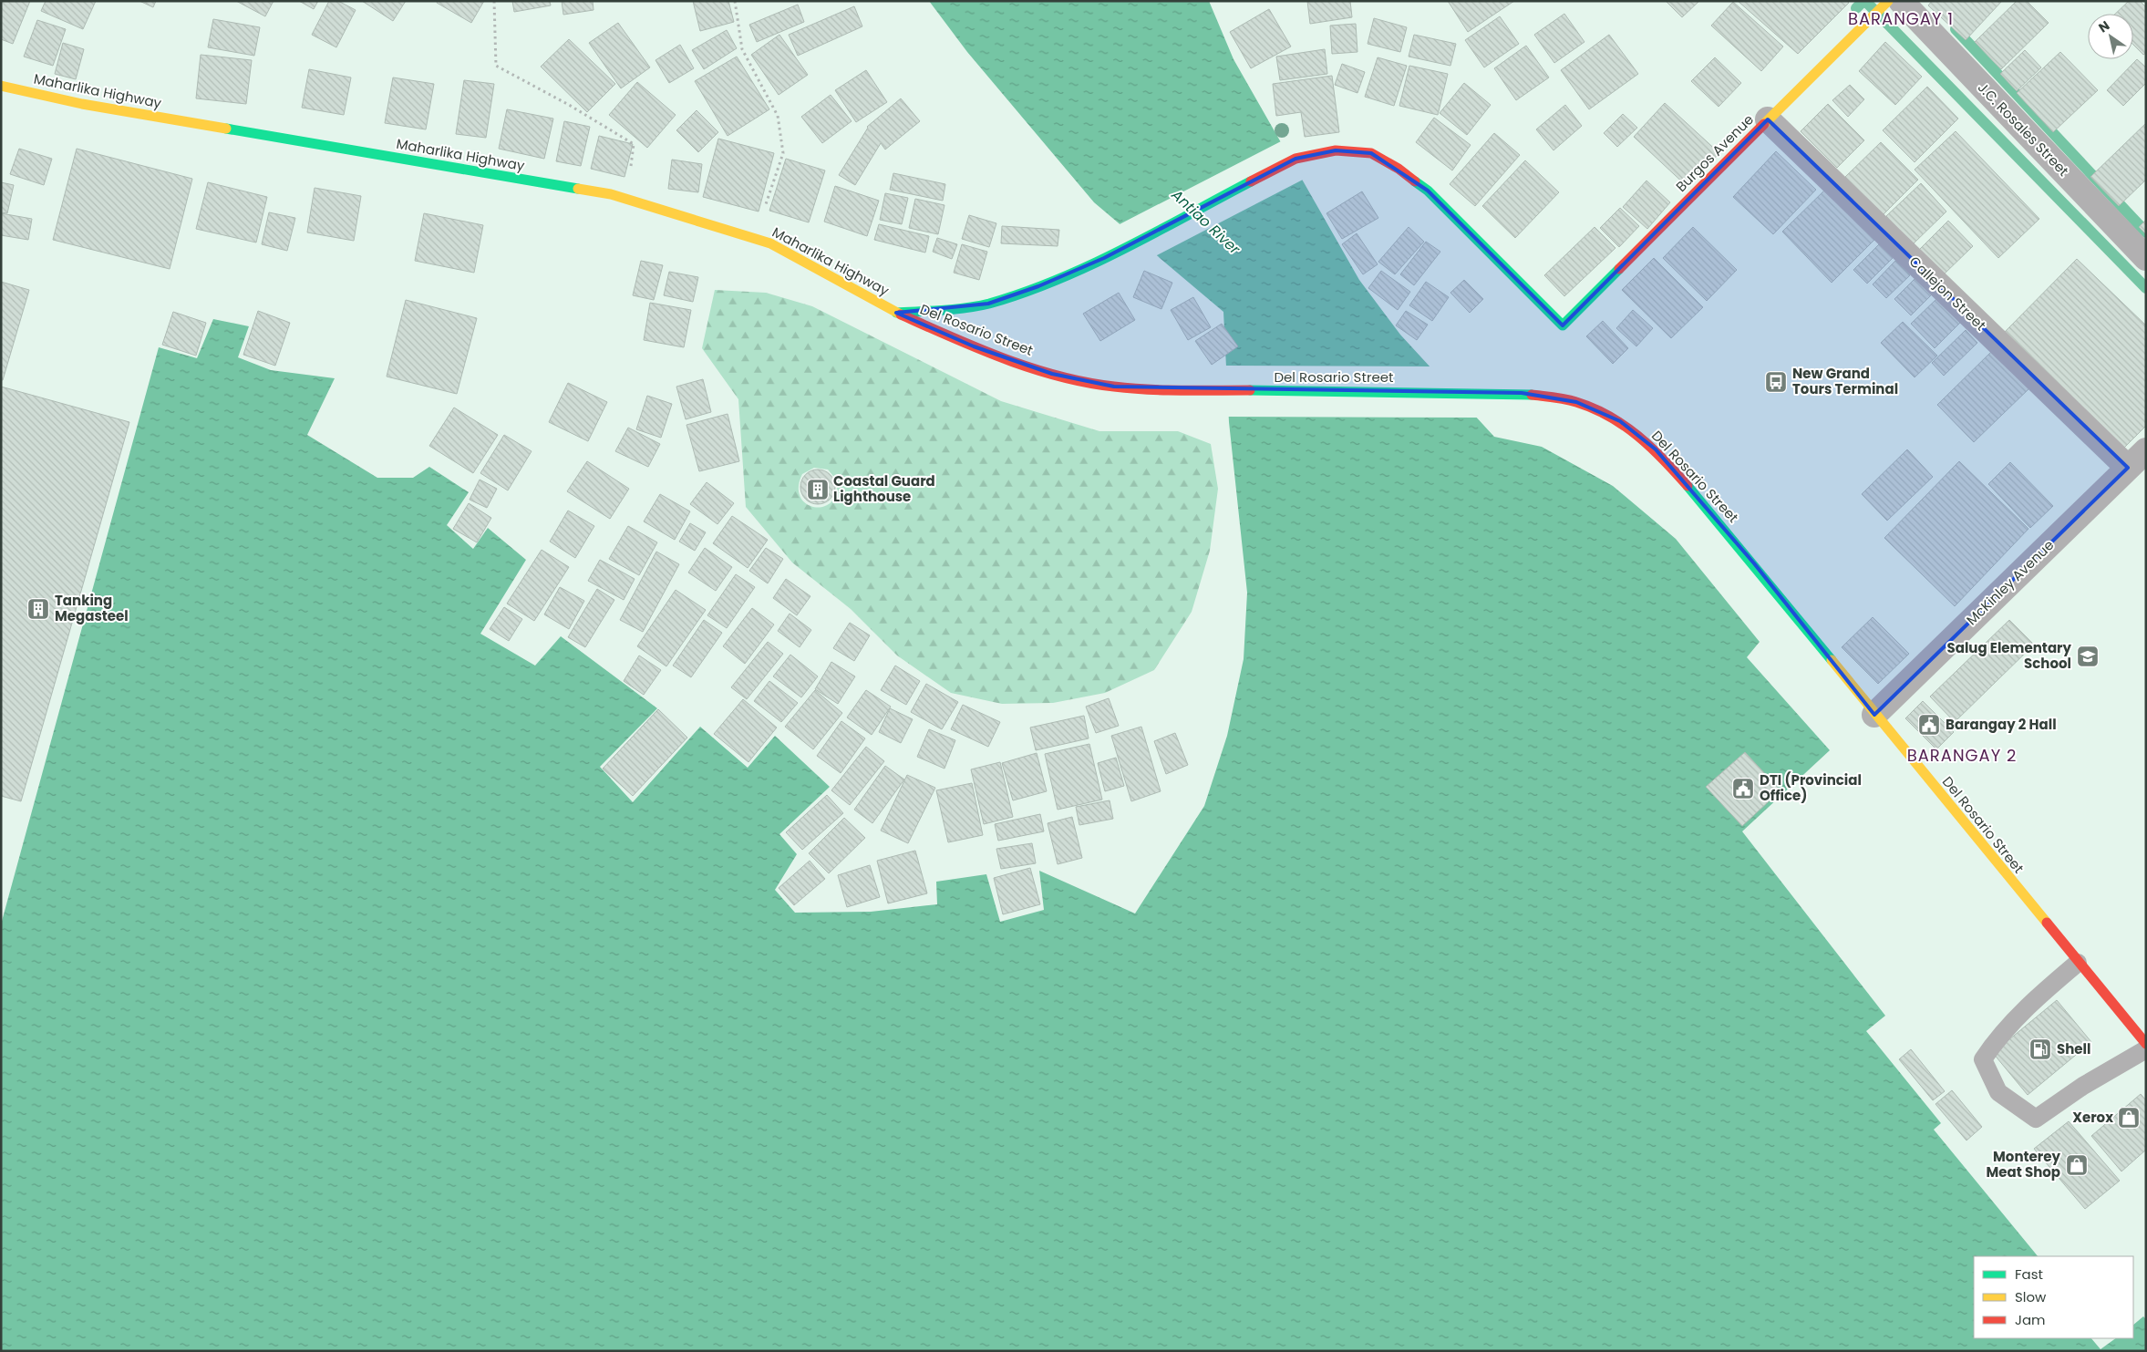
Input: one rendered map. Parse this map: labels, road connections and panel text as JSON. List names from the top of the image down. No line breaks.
{"streets":{"main road":["Maharlika Highway","Burgos Avenue","Del Rosario Street"],"street":["J.C. Rosales Street","Callejon Street","McKinley Avenue"]},"crossings":[["Maharlika Highway","Burgos Avenue"],["Maharlika Highway","Del Rosario Street"],["Burgos Avenue","Callejon Street"],["Burgos Avenue","Del Rosario Street"],["Callejon Street","McKinley Avenue"],["Del Rosario Street","McKinley Avenue"]],"districts":["BARANGAY 1","BARANGAY 2"],"water":["Antiao River"],"places":{"bus stop":["New Grand Tours Terminal"],"building":["Coastal Guard Lighthouse","Tanking Megasteel"],"school or university":["Salug Elementary School"],"public building":["Barangay 2 Hall","DTI (Provincial Office)"],"fuel station":["Shell"],"shop":["Xerox","Monterey Meat Shop"]},"legend":["Fast","Slow","Jam"],"north":"top left"}
